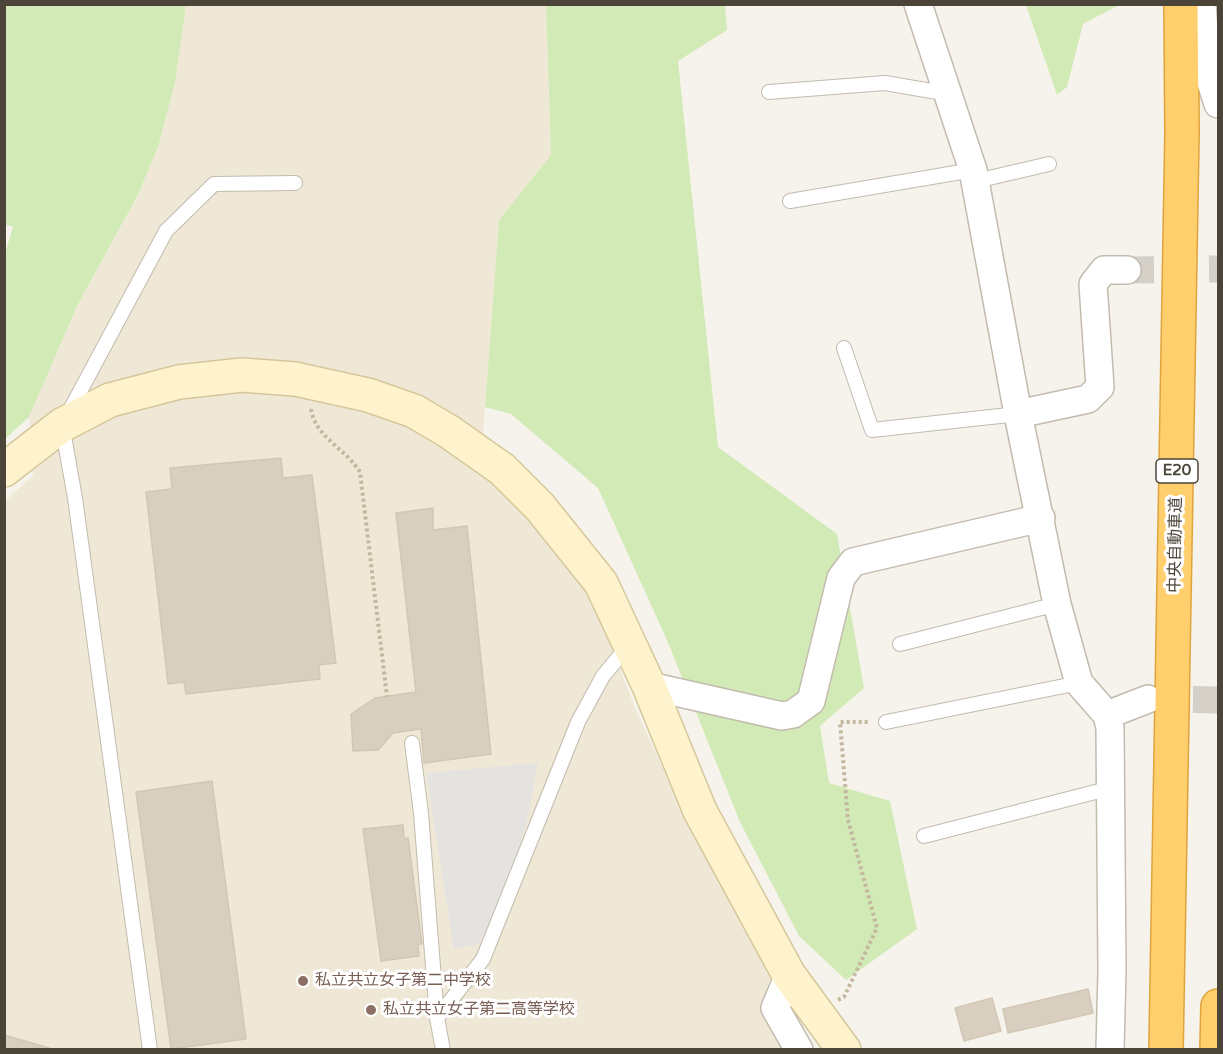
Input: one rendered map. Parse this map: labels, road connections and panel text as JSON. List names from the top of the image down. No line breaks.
{"streets":{"highway":["E20","中央自動車道"]},"places":["私立共立女子第二中学校","私立共立女子第二高等学校"]}
